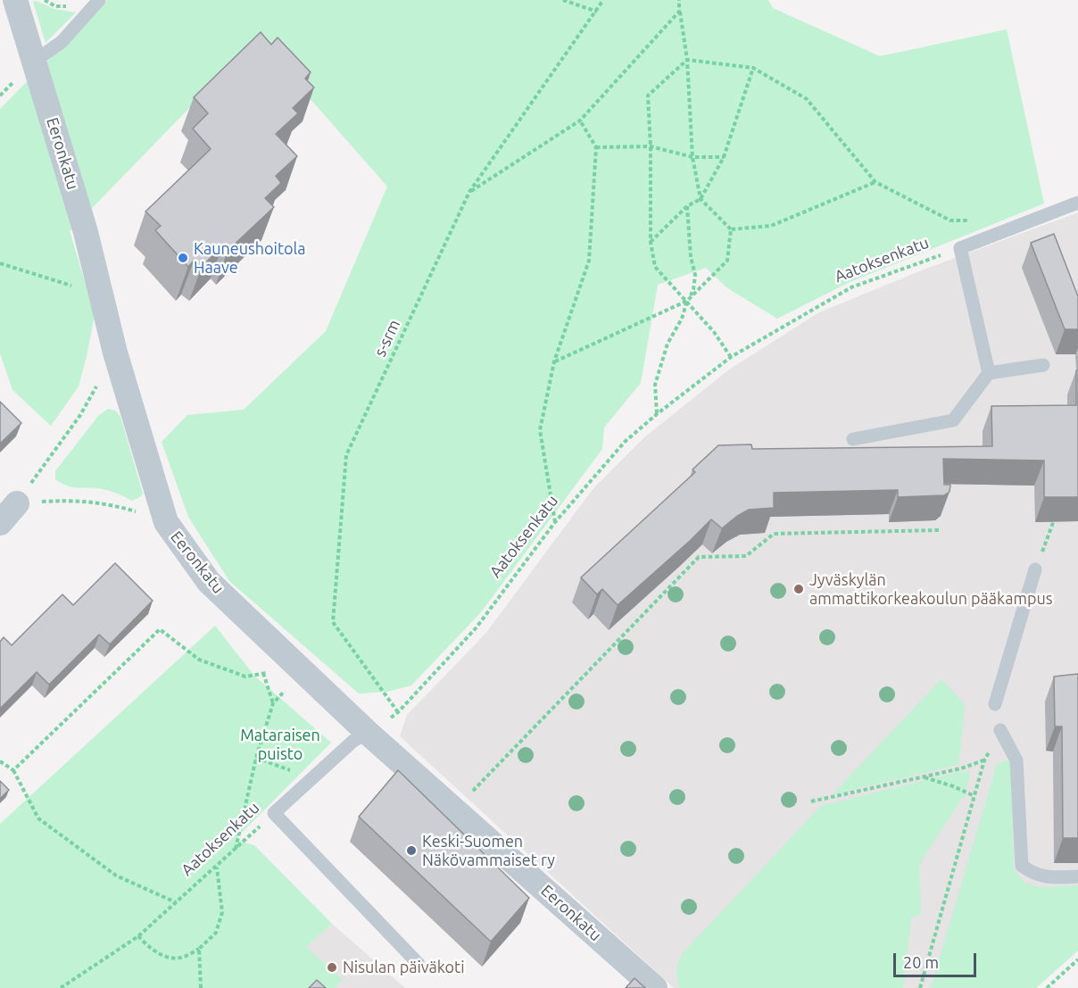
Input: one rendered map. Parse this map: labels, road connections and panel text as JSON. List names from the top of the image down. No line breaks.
{"streets":{"street":["Eeronkatu"],"lane":["Aatoksenkatu"],"path":["s-srm"]},"crossings":[["Eeronkatu","Aatoksenkatu"],["Aatoksenkatu","s-srm"]],"parks":["Mataraisen puisto"],"places":["Kauneushoitola Haave","Jyväskylän ammattikorkeakoulun pääkampus","Keski-Suomen Näkövammaiset ry","Nisulan päiväkoti"],"scale_bar":"20 m"}
